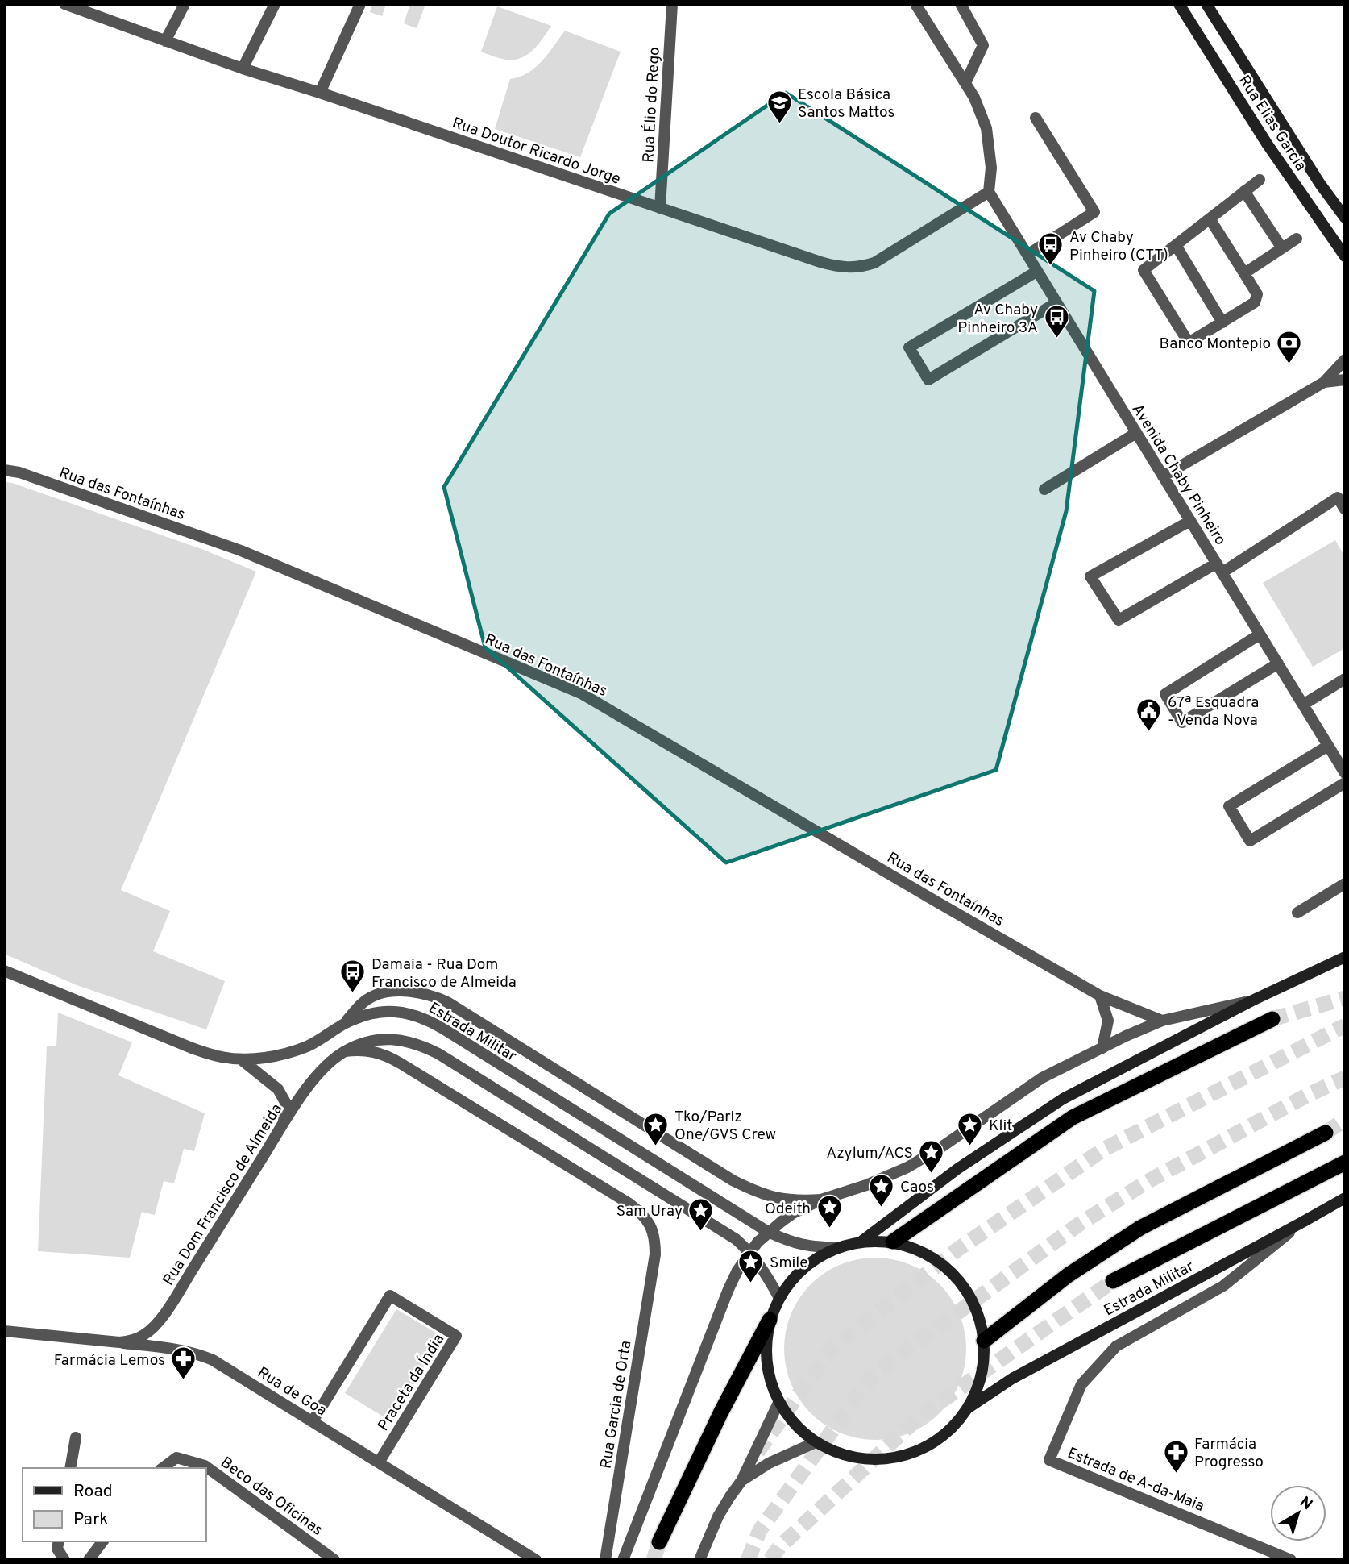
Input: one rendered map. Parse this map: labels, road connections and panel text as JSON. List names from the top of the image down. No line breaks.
{"streets":{"main road":["Rua Elias Garcia","Estrada Militar"],"street":["Rua Élio do Rego","Rua Doutor Ricardo Jorge","Avenida Chaby Pinheiro","Rua das Fontaínhas","Rua Dom Francisco de Almeida","Praceta da Índia","Rua de Goa","Rua Garcia de Orta","Estrada de A-da-Maia","Beco das Oficinas"]},"crossings":[["Rua Élio do Rego","Rua Doutor Ricardo Jorge"],["Rua Doutor Ricardo Jorge","Avenida Chaby Pinheiro"],["Estrada Militar","Estrada de A-da-Maia"],["Rua Dom Francisco de Almeida","Rua de Goa"],["Rua Dom Francisco de Almeida","Rua Garcia de Orta"],["Praceta da Índia","Rua de Goa"]],"places":{"school or university":["Escola Básica Santos Mattos"],"bus stop":["Av Chaby Pinheiro (CTT)","Av Chaby Pinheiro 3A","Damaia - Rua Dom Francisco de Almeida"],"bank":["Banco Montepio"],"public building":["67ª Esquadra - Venda Nova"],"place":["Tko/Pariz One/GVS Crew","Klit","Azylum/ACS","Caos","Odeith","Sam Uray","Smile"],"pharmacy":["Farmácia Lemos","Farmácia Progresso"]},"legend":["Road","Park"],"north":"top right"}
